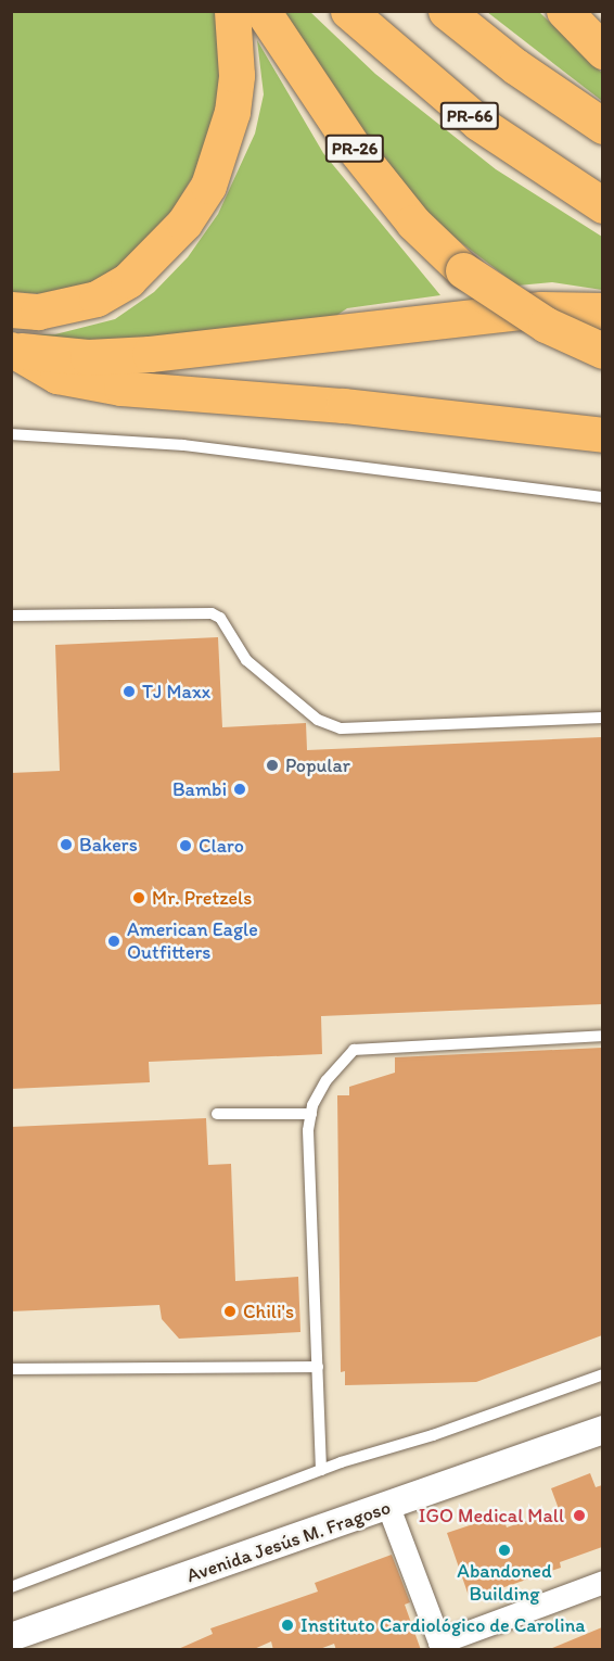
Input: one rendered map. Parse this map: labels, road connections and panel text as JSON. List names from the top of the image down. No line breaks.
{"streets":{"highway":["PR-66","PR-26"],"street":["Avenida Jesús M. Fragoso"]},"places":["TJ Maxx","Popular","Bambi","Bakers","Claro","Mr. Pretzels","American Eagle Outfitters","Chili's","IGO Medical Mall","Abandoned Building","Instituto Cardiológico de Carolina"]}
